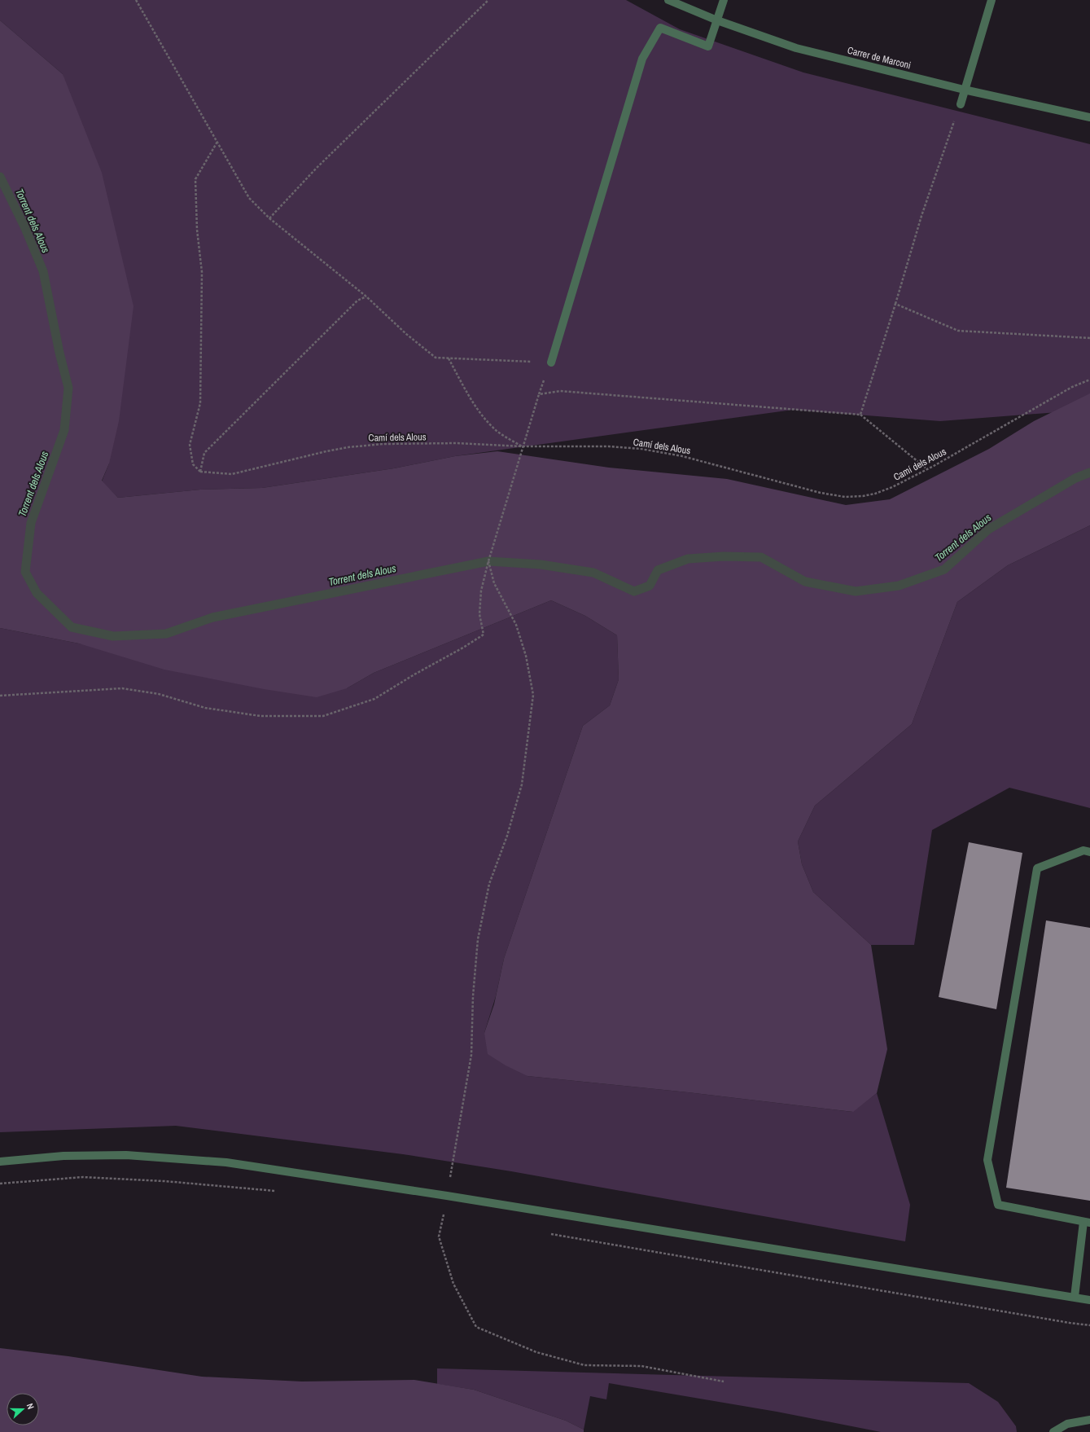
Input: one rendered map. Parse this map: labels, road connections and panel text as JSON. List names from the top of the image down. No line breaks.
{"streets":{"street":["Carrer de Marconi"],"path":["Camí dels Alous"]},"water":["Torrent dels Alous"],"north":"right"}
